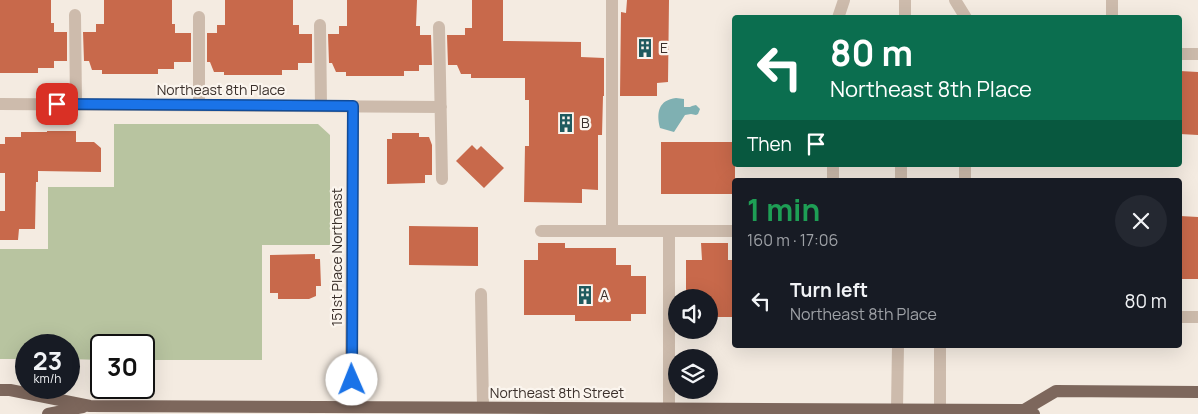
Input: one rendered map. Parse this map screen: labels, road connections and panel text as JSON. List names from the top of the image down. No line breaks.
{"streets":{"main road":["Northeast 8th Street"],"street":["Northeast 8th Place","151st Place Northeast"]},"crossings":[["Northeast 8th Place","151st Place Northeast"],["151st Place Northeast","Northeast 8th Street"]],"places":{"building":["E","B","A"]},"page":{"turn":["80 m","Northeast 8th Place"],"then":"Then","heading":["1 min","160 m · 17:06"],"list":[{"name":"Turn left","note":"Northeast 8th Place","value":"80 m"}],"speed":"23 km/h","limit":"30"}}
